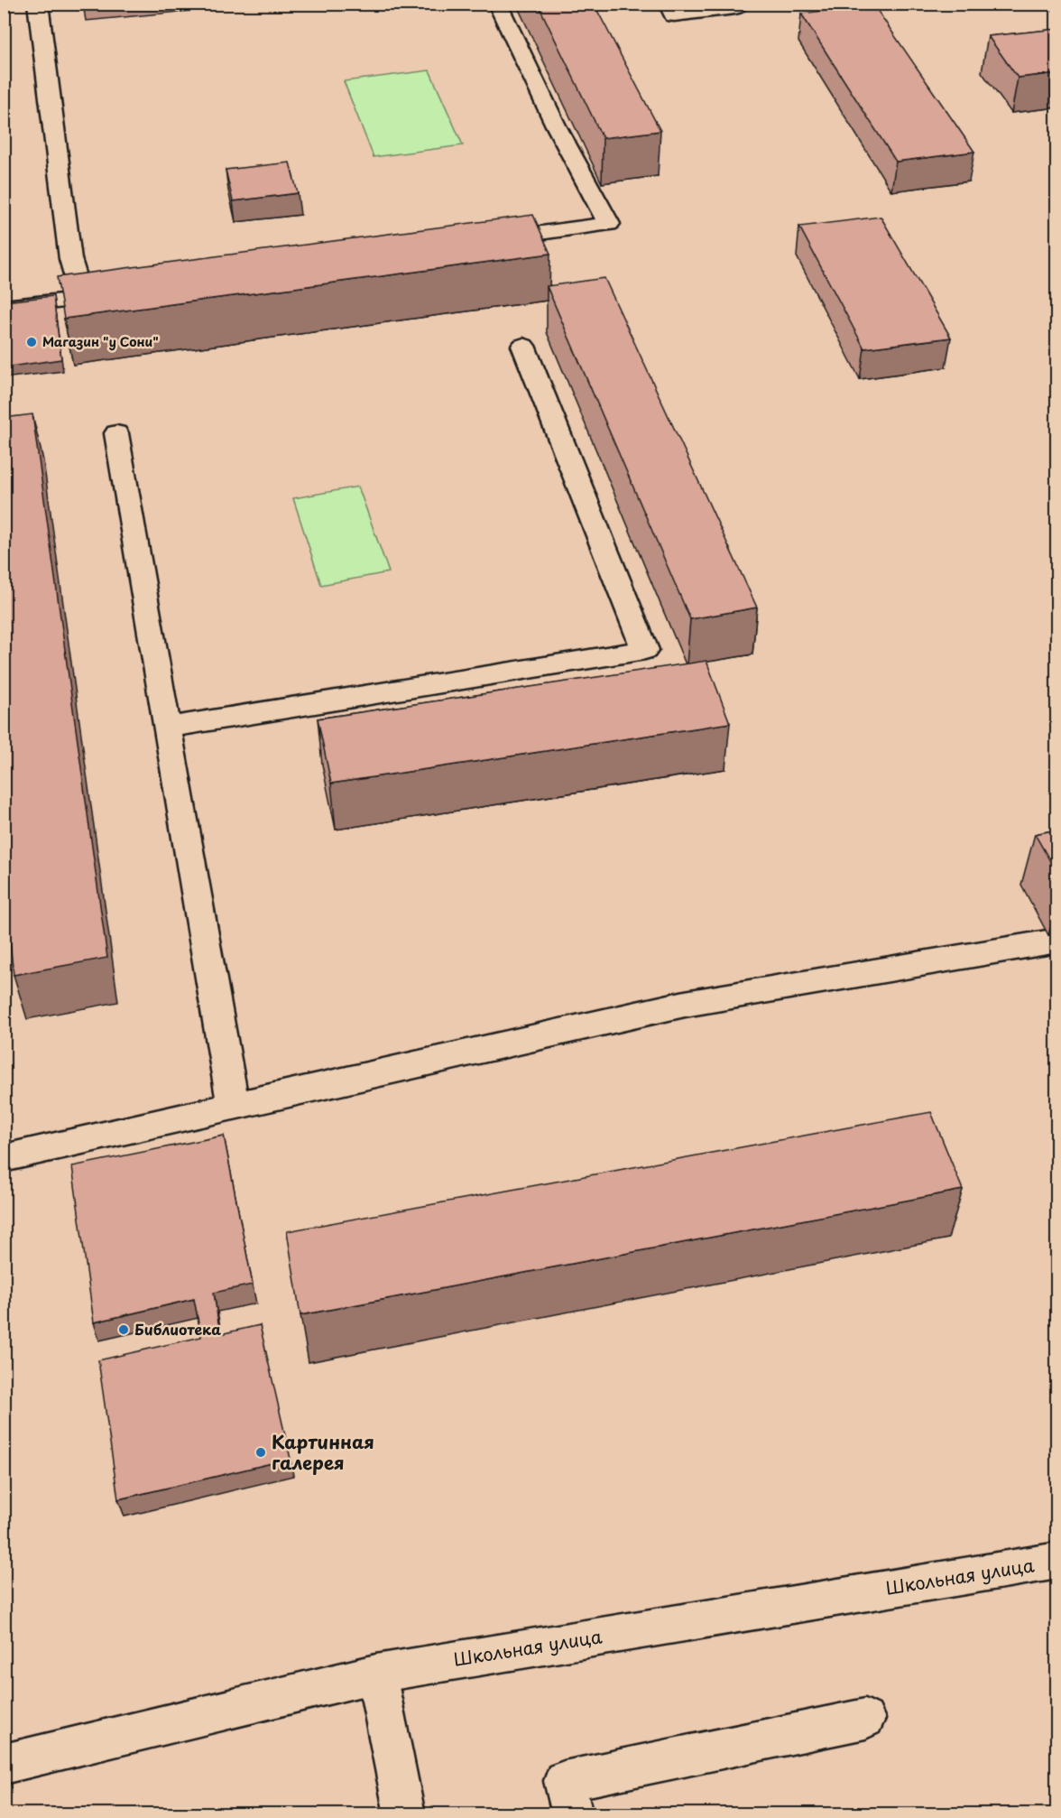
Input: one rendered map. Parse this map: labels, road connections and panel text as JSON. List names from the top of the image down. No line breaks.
{"streets":{"main road":["Школьная улица"]},"places":["Магазин \"у Сони\"","Библиотека","Картинная галерея"]}
